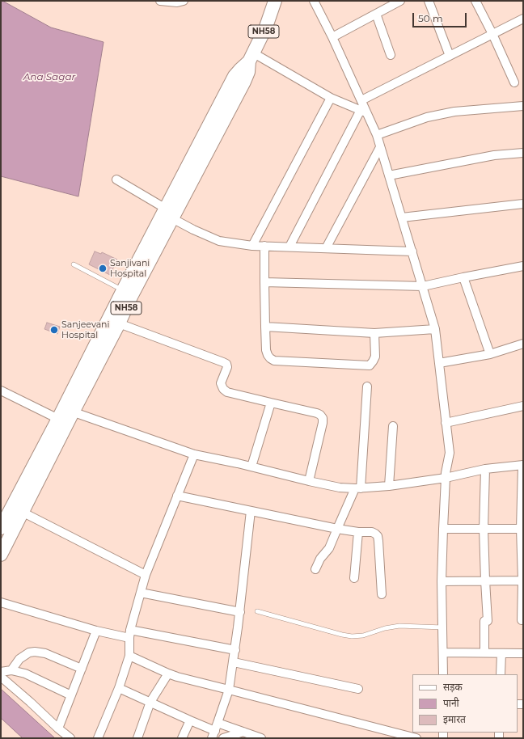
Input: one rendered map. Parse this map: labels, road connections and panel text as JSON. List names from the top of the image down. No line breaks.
{"streets":{"highway":["NH58"]},"water":["Ana Sagar"],"places":["Sanjivani Hospital","Sanjeevani Hospital"],"legend":["सड़क","पानी","इमारत"],"scale_bar":"50 m"}
